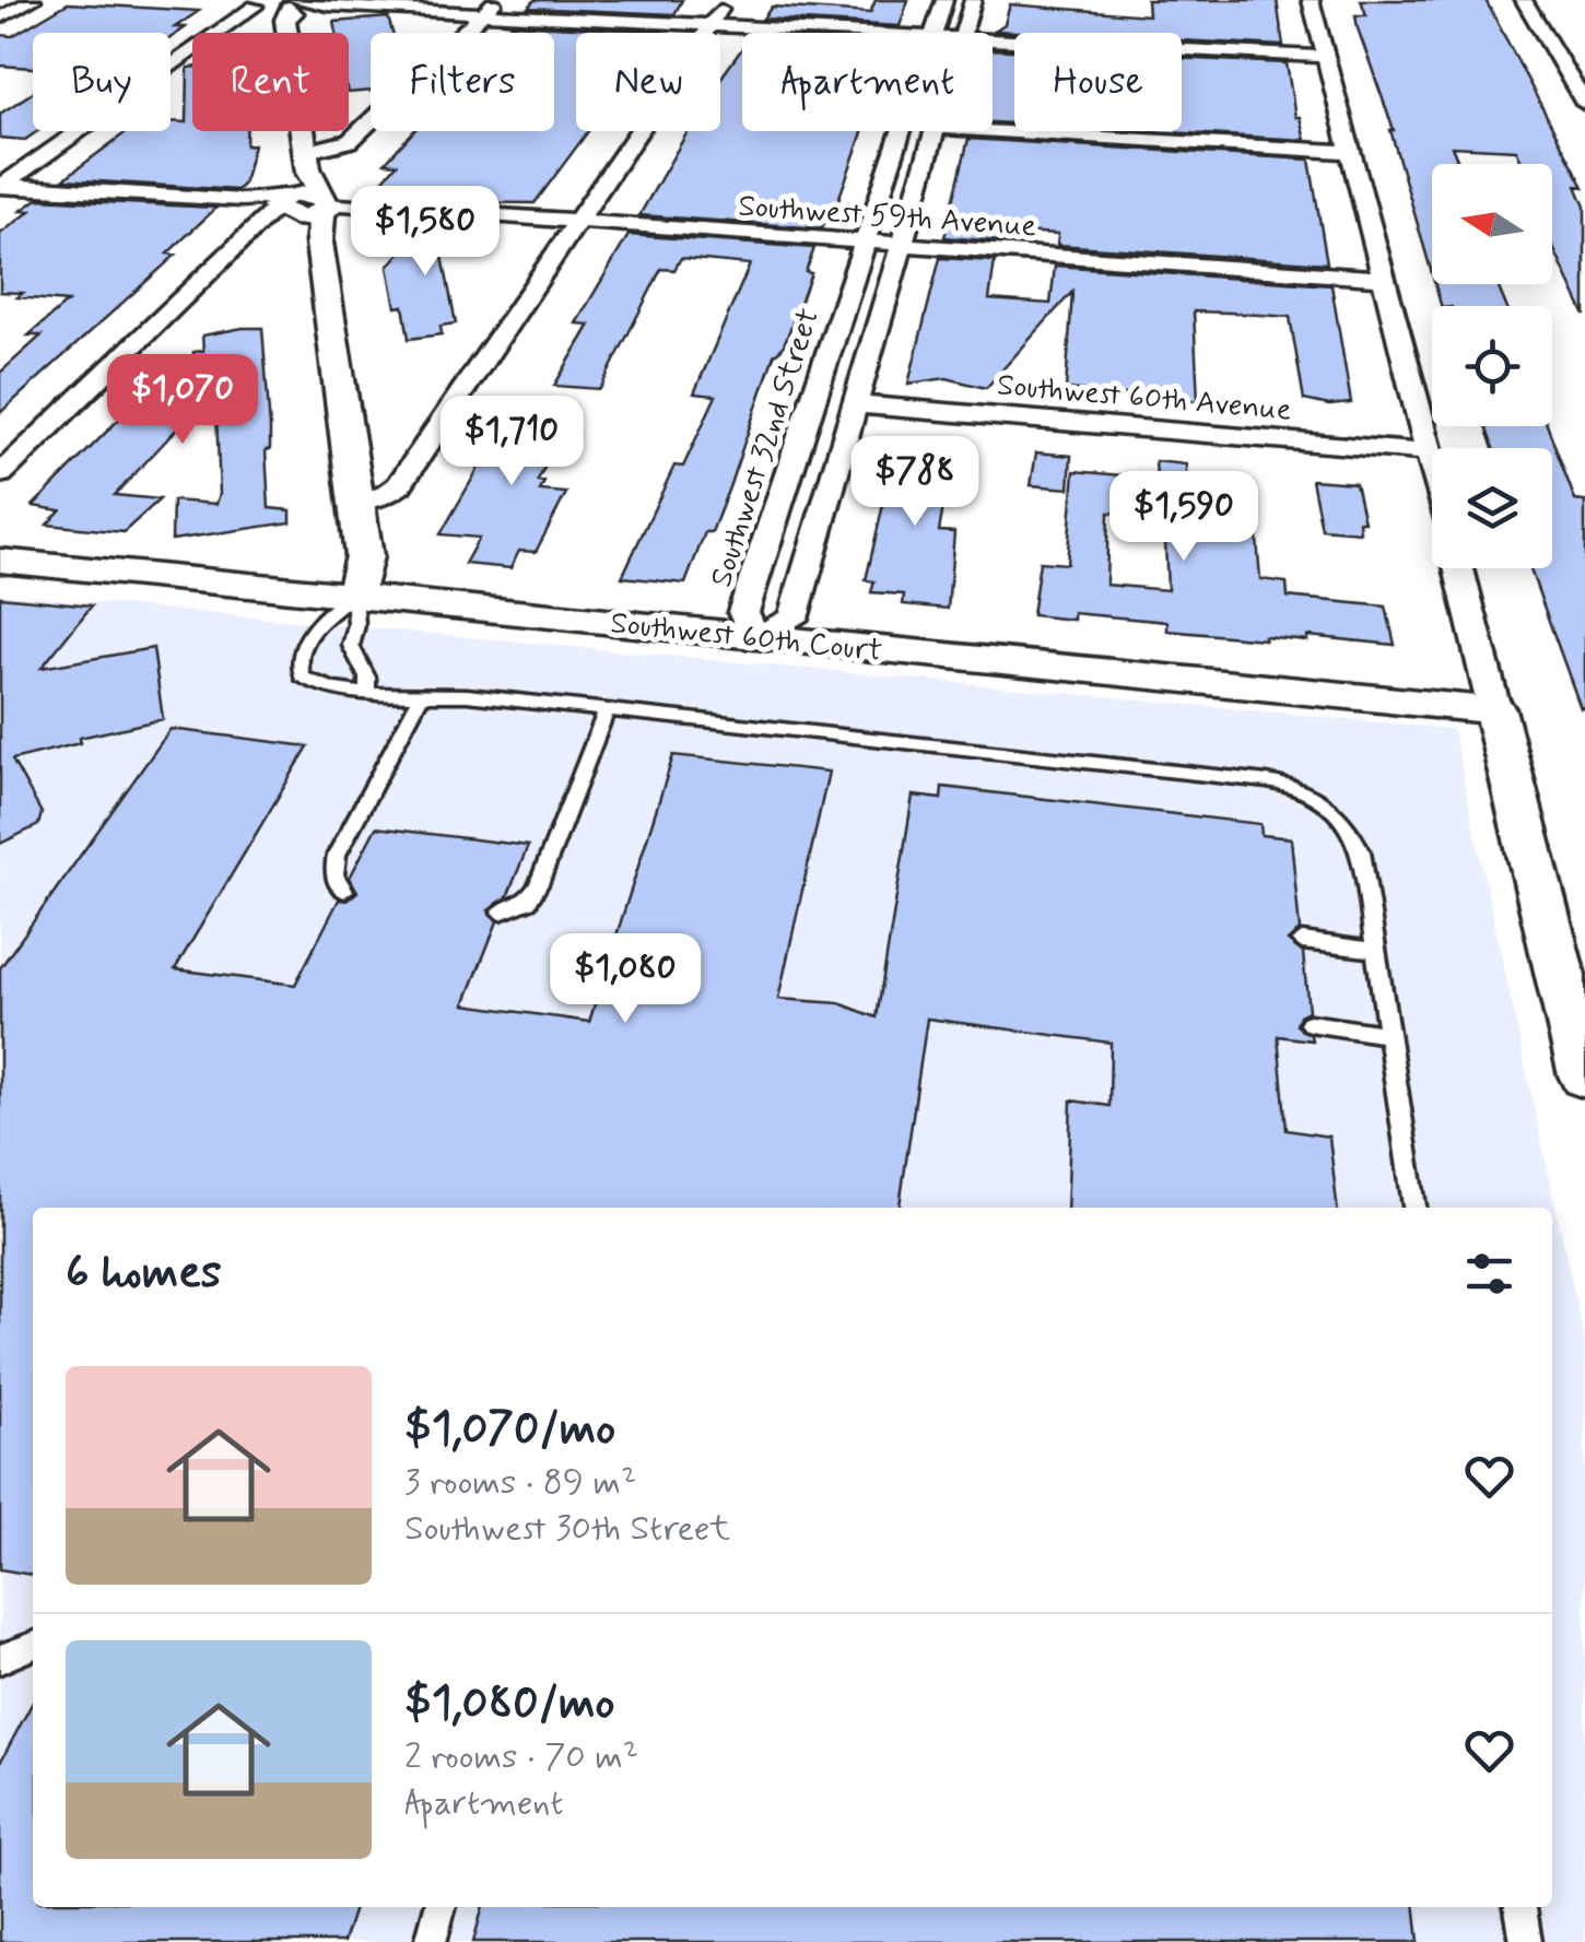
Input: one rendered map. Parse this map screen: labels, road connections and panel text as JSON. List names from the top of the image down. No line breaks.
{"streets":{"street":["Southwest 59th Avenue","Southwest 60th Avenue","Southwest 32nd Street","Southwest 60th Court"]},"crossings":[["Southwest 59th Avenue","Southwest 32nd Street"],["Southwest 60th Avenue","Southwest 32nd Street"],["Southwest 32nd Street","Southwest 60th Court"]],"north":"left","page":{"chip":["Buy","Rent","Filters","New","Apartment","House"],"price":["$1,580","$1,070","$1,710","$788","$1,590","$1,080"],"heading":"6 homes","list":[{"name":"$1,070/mo","note":"3 rooms · 89 m² · Southwest 30th Street"},{"name":"$1,080/mo","note":"2 rooms · 70 m² · Apartment"}]}}
